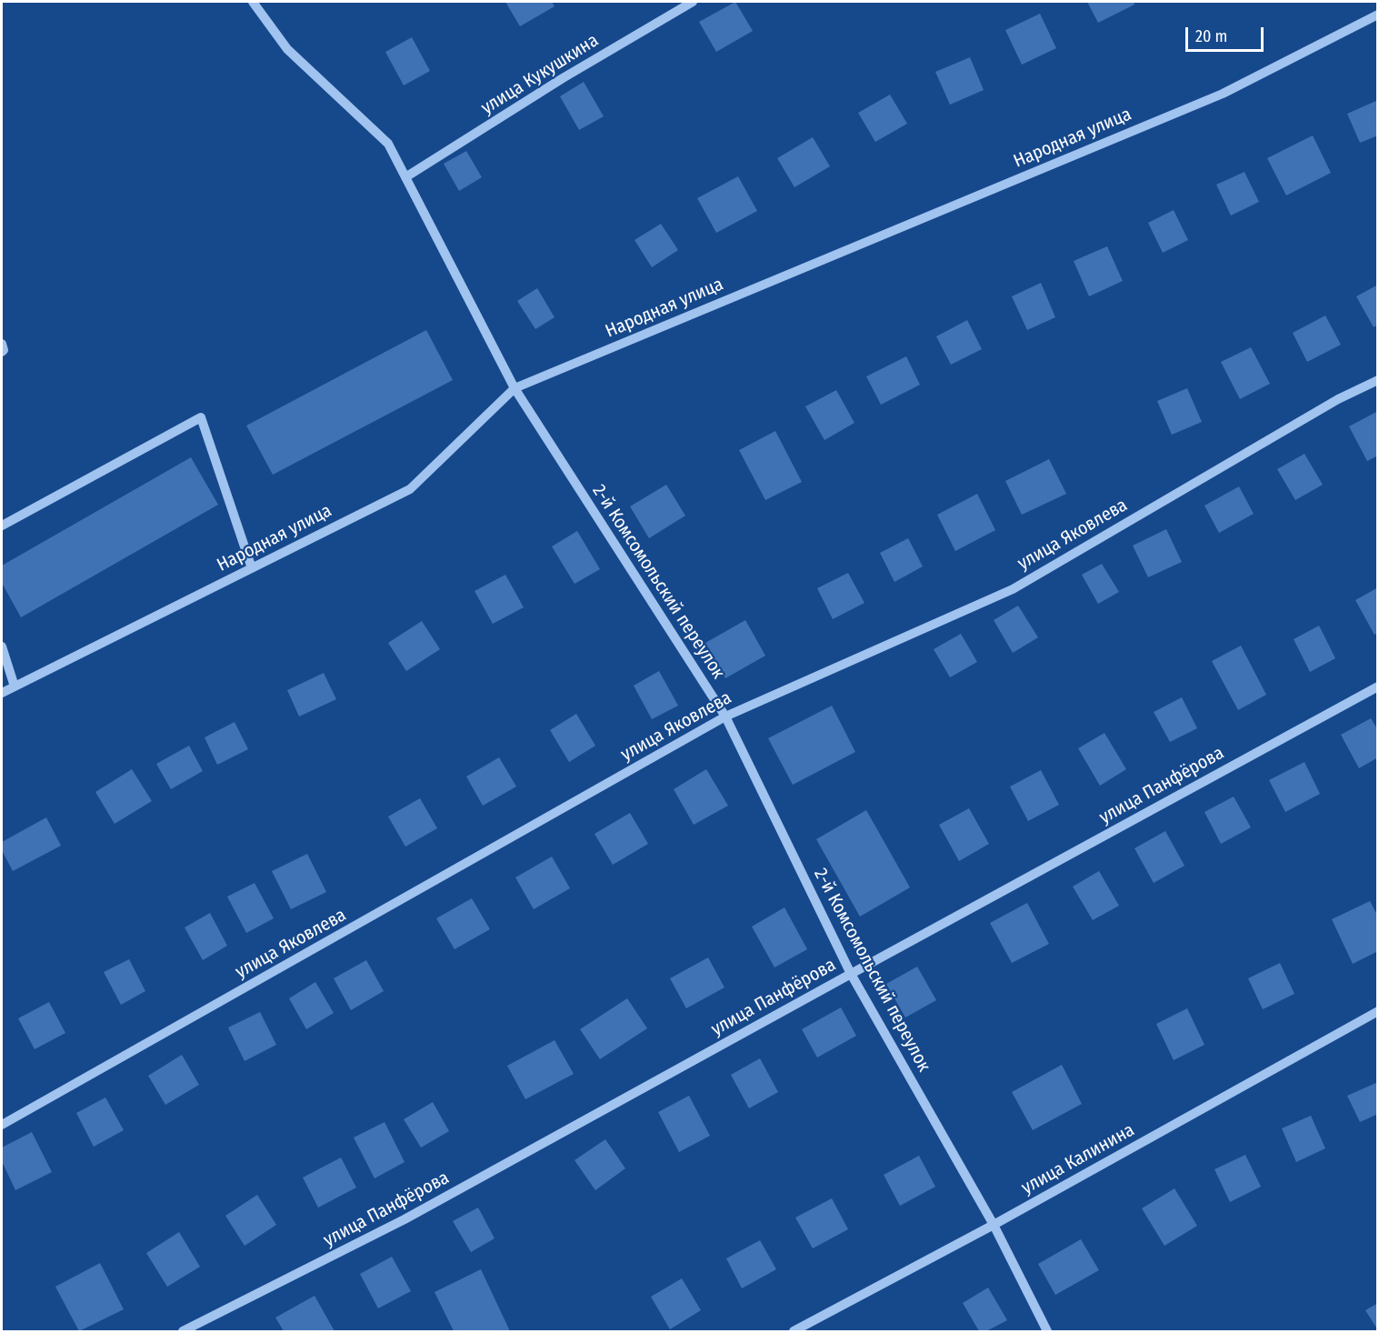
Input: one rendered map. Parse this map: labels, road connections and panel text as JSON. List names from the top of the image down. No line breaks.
{"streets":{"street":["улица Кукушкина","Народная улица","улица Яковлева","2-й Комсомольский переулок","улица Панфёрова","улица Калинина"]},"crossings":[["улица Кукушкина","2-й Комсомольский переулок"],["Народная улица","2-й Комсомольский переулок"],["улица Яковлева","2-й Комсомольский переулок"],["2-й Комсомольский переулок","улица Панфёрова"],["2-й Комсомольский переулок","улица Калинина"]],"scale_bar":"20 m"}
